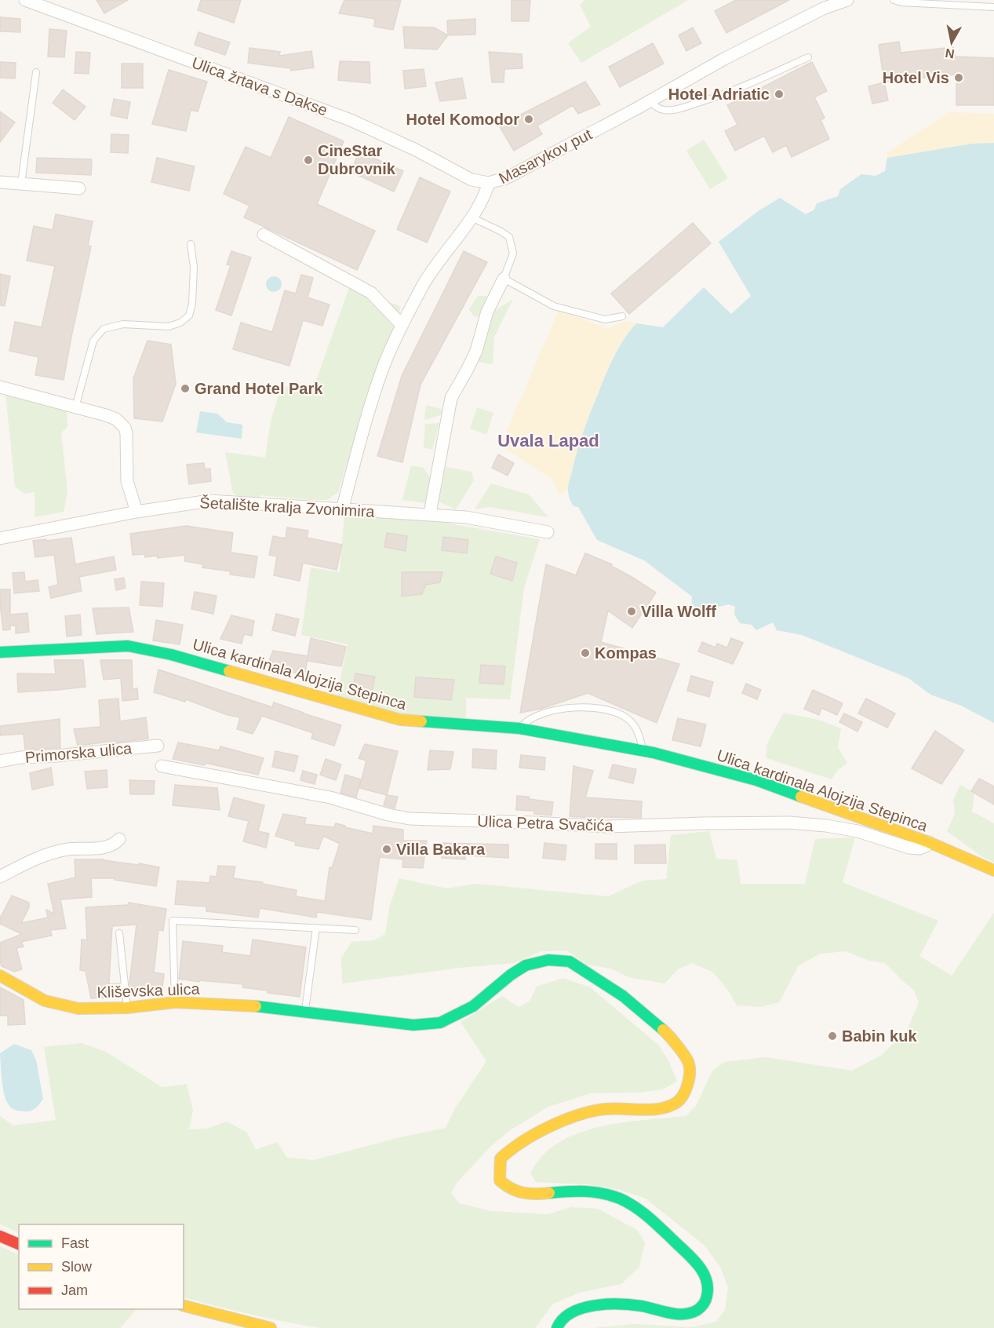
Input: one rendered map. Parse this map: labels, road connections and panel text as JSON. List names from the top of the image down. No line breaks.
{"streets":{"street":["Ulica žrtava s Dakse","Masarykov put","Šetalište kralja Zvonimira","Ulica kardinala Alojzija Stepinca","Primorska ulica","Ulica Petra Svačića","Kliševska ulica"]},"crossings":[["Ulica žrtava s Dakse","Masarykov put"],["Masarykov put","Šetalište kralja Zvonimira"],["Ulica kardinala Alojzija Stepinca","Ulica Petra Svačića"]],"districts":["Uvala Lapad"],"places":["Hotel Vis","Hotel Adriatic","Hotel Komodor","CineStar Dubrovnik","Grand Hotel Park","Villa Wolff","Kompas","Villa Bakara","Babin kuk"],"legend":["Fast","Slow","Jam"],"north":"bottom"}
